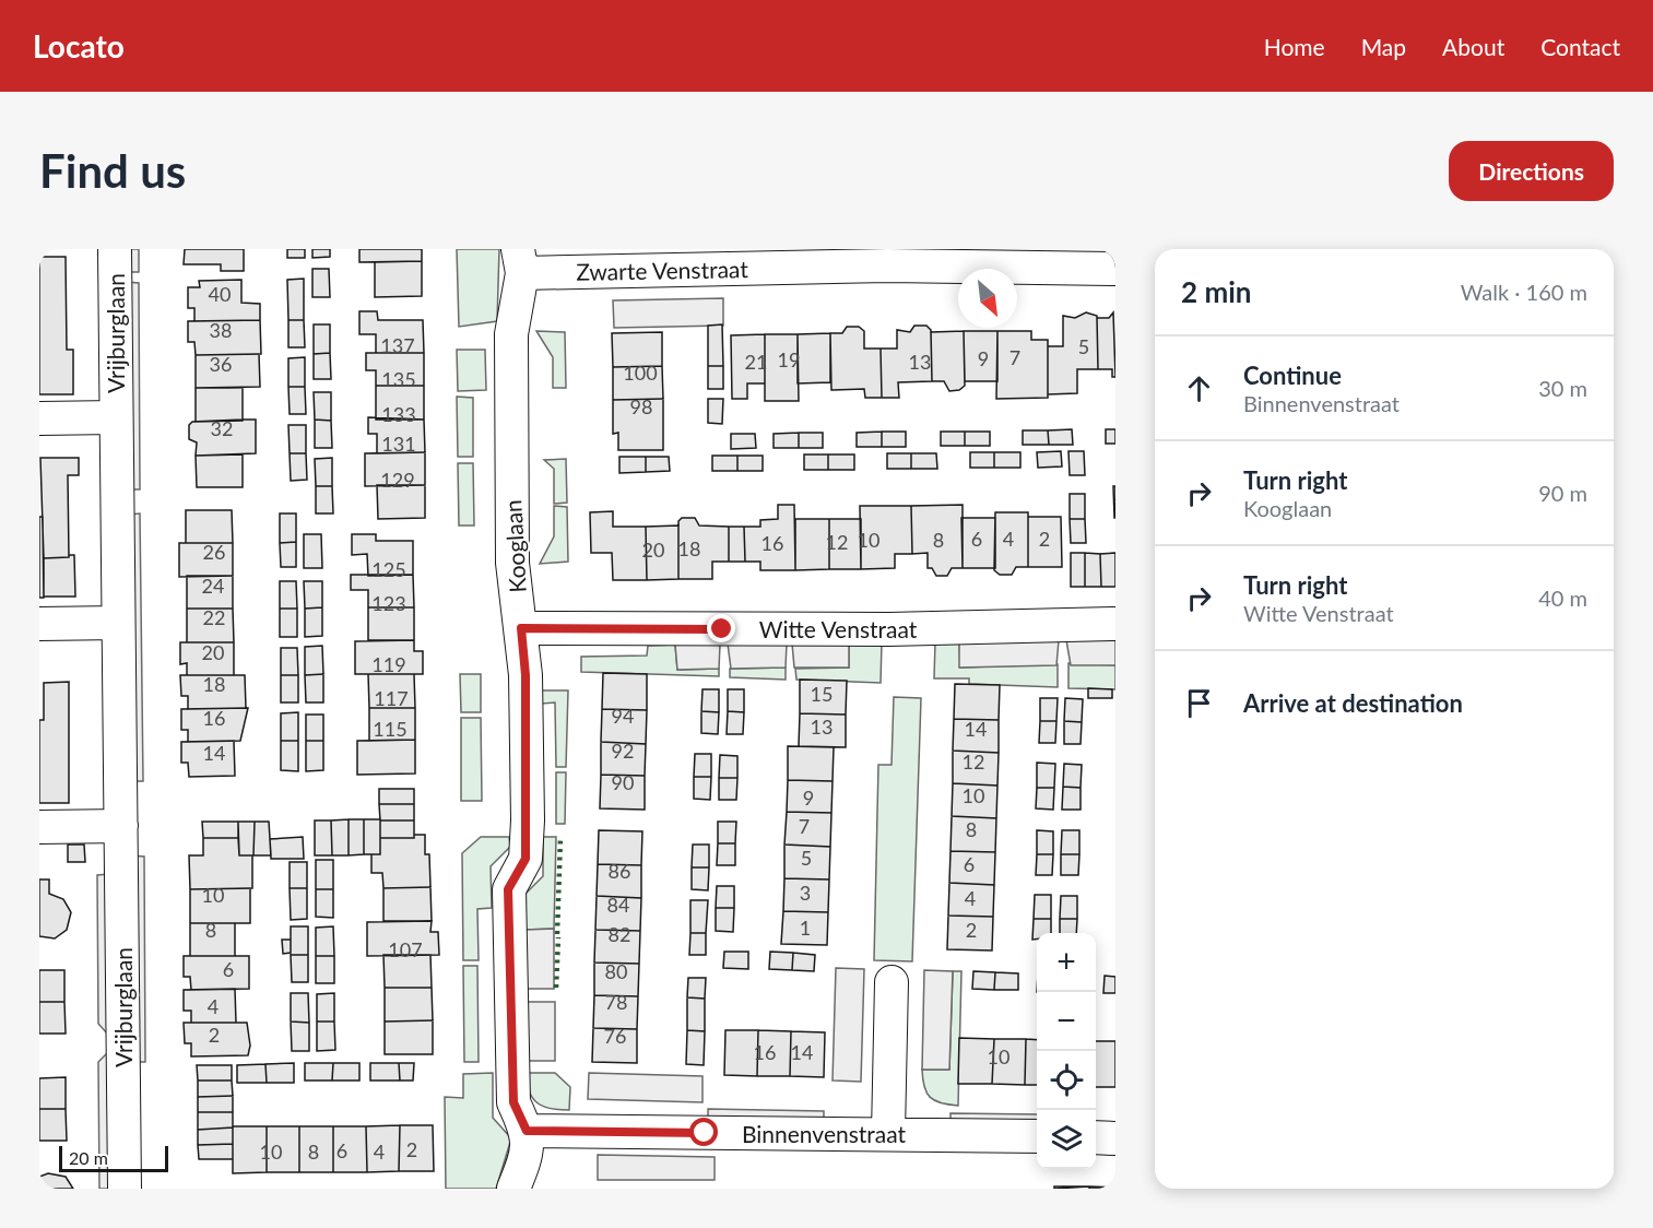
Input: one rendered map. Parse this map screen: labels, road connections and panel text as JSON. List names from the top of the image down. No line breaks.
{"streets":{"street":["Zwarte Venstraat","Vrijburglaan","Kooglaan","Witte Venstraat","Binnenvenstraat"]},"crossings":[["Zwarte Venstraat","Kooglaan"],["Kooglaan","Witte Venstraat"],["Kooglaan","Binnenvenstraat"]],"house_numbers":["40","38","137","5","7","9","19","21","13","36","100","135","98","133","32","131","129","6","4","2","10","8","12","16","18","20","26","125","24","123","22","20","119","18","15","117","94","16","13","115","14","92","14","12","90","10","9","7","8","5","6","86","3","10","4","84","1","8","2","82","107","6","80","78","4","2","76","16","14","10","2","6","10","8","4"],"scale_bar":"20 m","north":"bottom right","page":{"header":"Locato","nav":["Home","Map","About","Contact"],"buttons":"Directions","title":"Find us","heading":["2 min","Walk · 160 m"],"list":[["Continue","Binnenvenstraat","30 m"],["Turn right","Kooglaan","90 m"],["Turn right","Witte Venstraat","40 m"],"Arrive at destination"],"map_buttons":["+","−"],"scale":"20 m"}}
